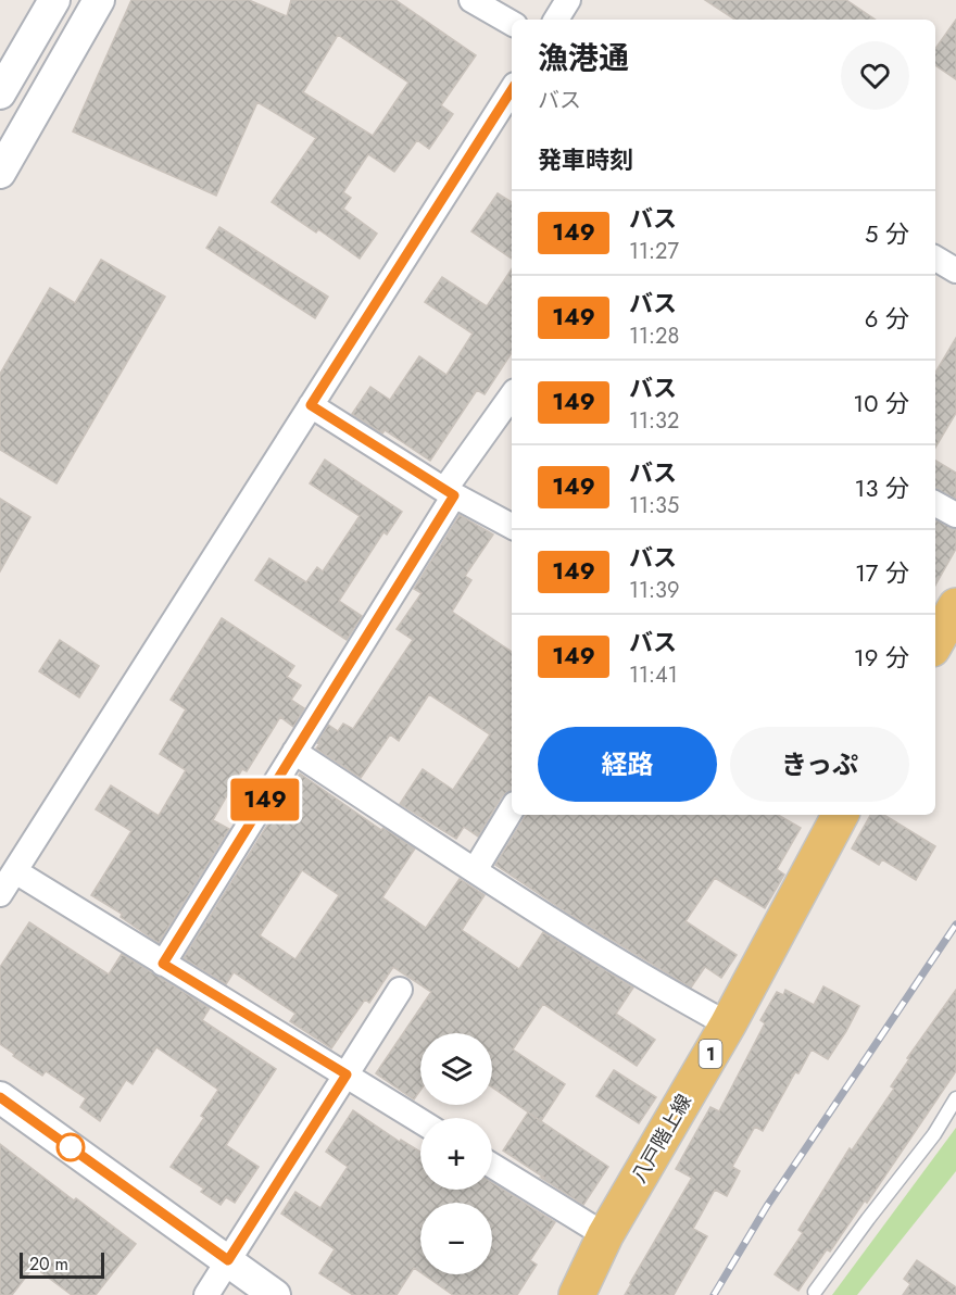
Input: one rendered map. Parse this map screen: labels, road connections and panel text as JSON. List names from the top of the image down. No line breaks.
{"streets":{"main road":["1","八戸階上線"]},"lines":["bus line 149"],"scale_bar":"20 m","page":{"on_map":"149","heading":[["漁港通","バス"],"発車時刻"],"list":[{"mark":"149","name":"バス","note":"11:27","value":"5 分"},{"mark":"149","name":"バス","note":"11:28","value":"6 分"},{"mark":"149","name":"バス","note":"11:32","value":"10 分"},{"mark":"149","name":"バス","note":"11:35","value":"13 分"},{"mark":"149","name":"バス","note":"11:39","value":"17 分"},{"mark":"149","name":"バス","note":"11:41","value":"19 分"}],"buttons":["経路","きっぷ"],"map_buttons":["+","−"],"scale":"20 m"}}
